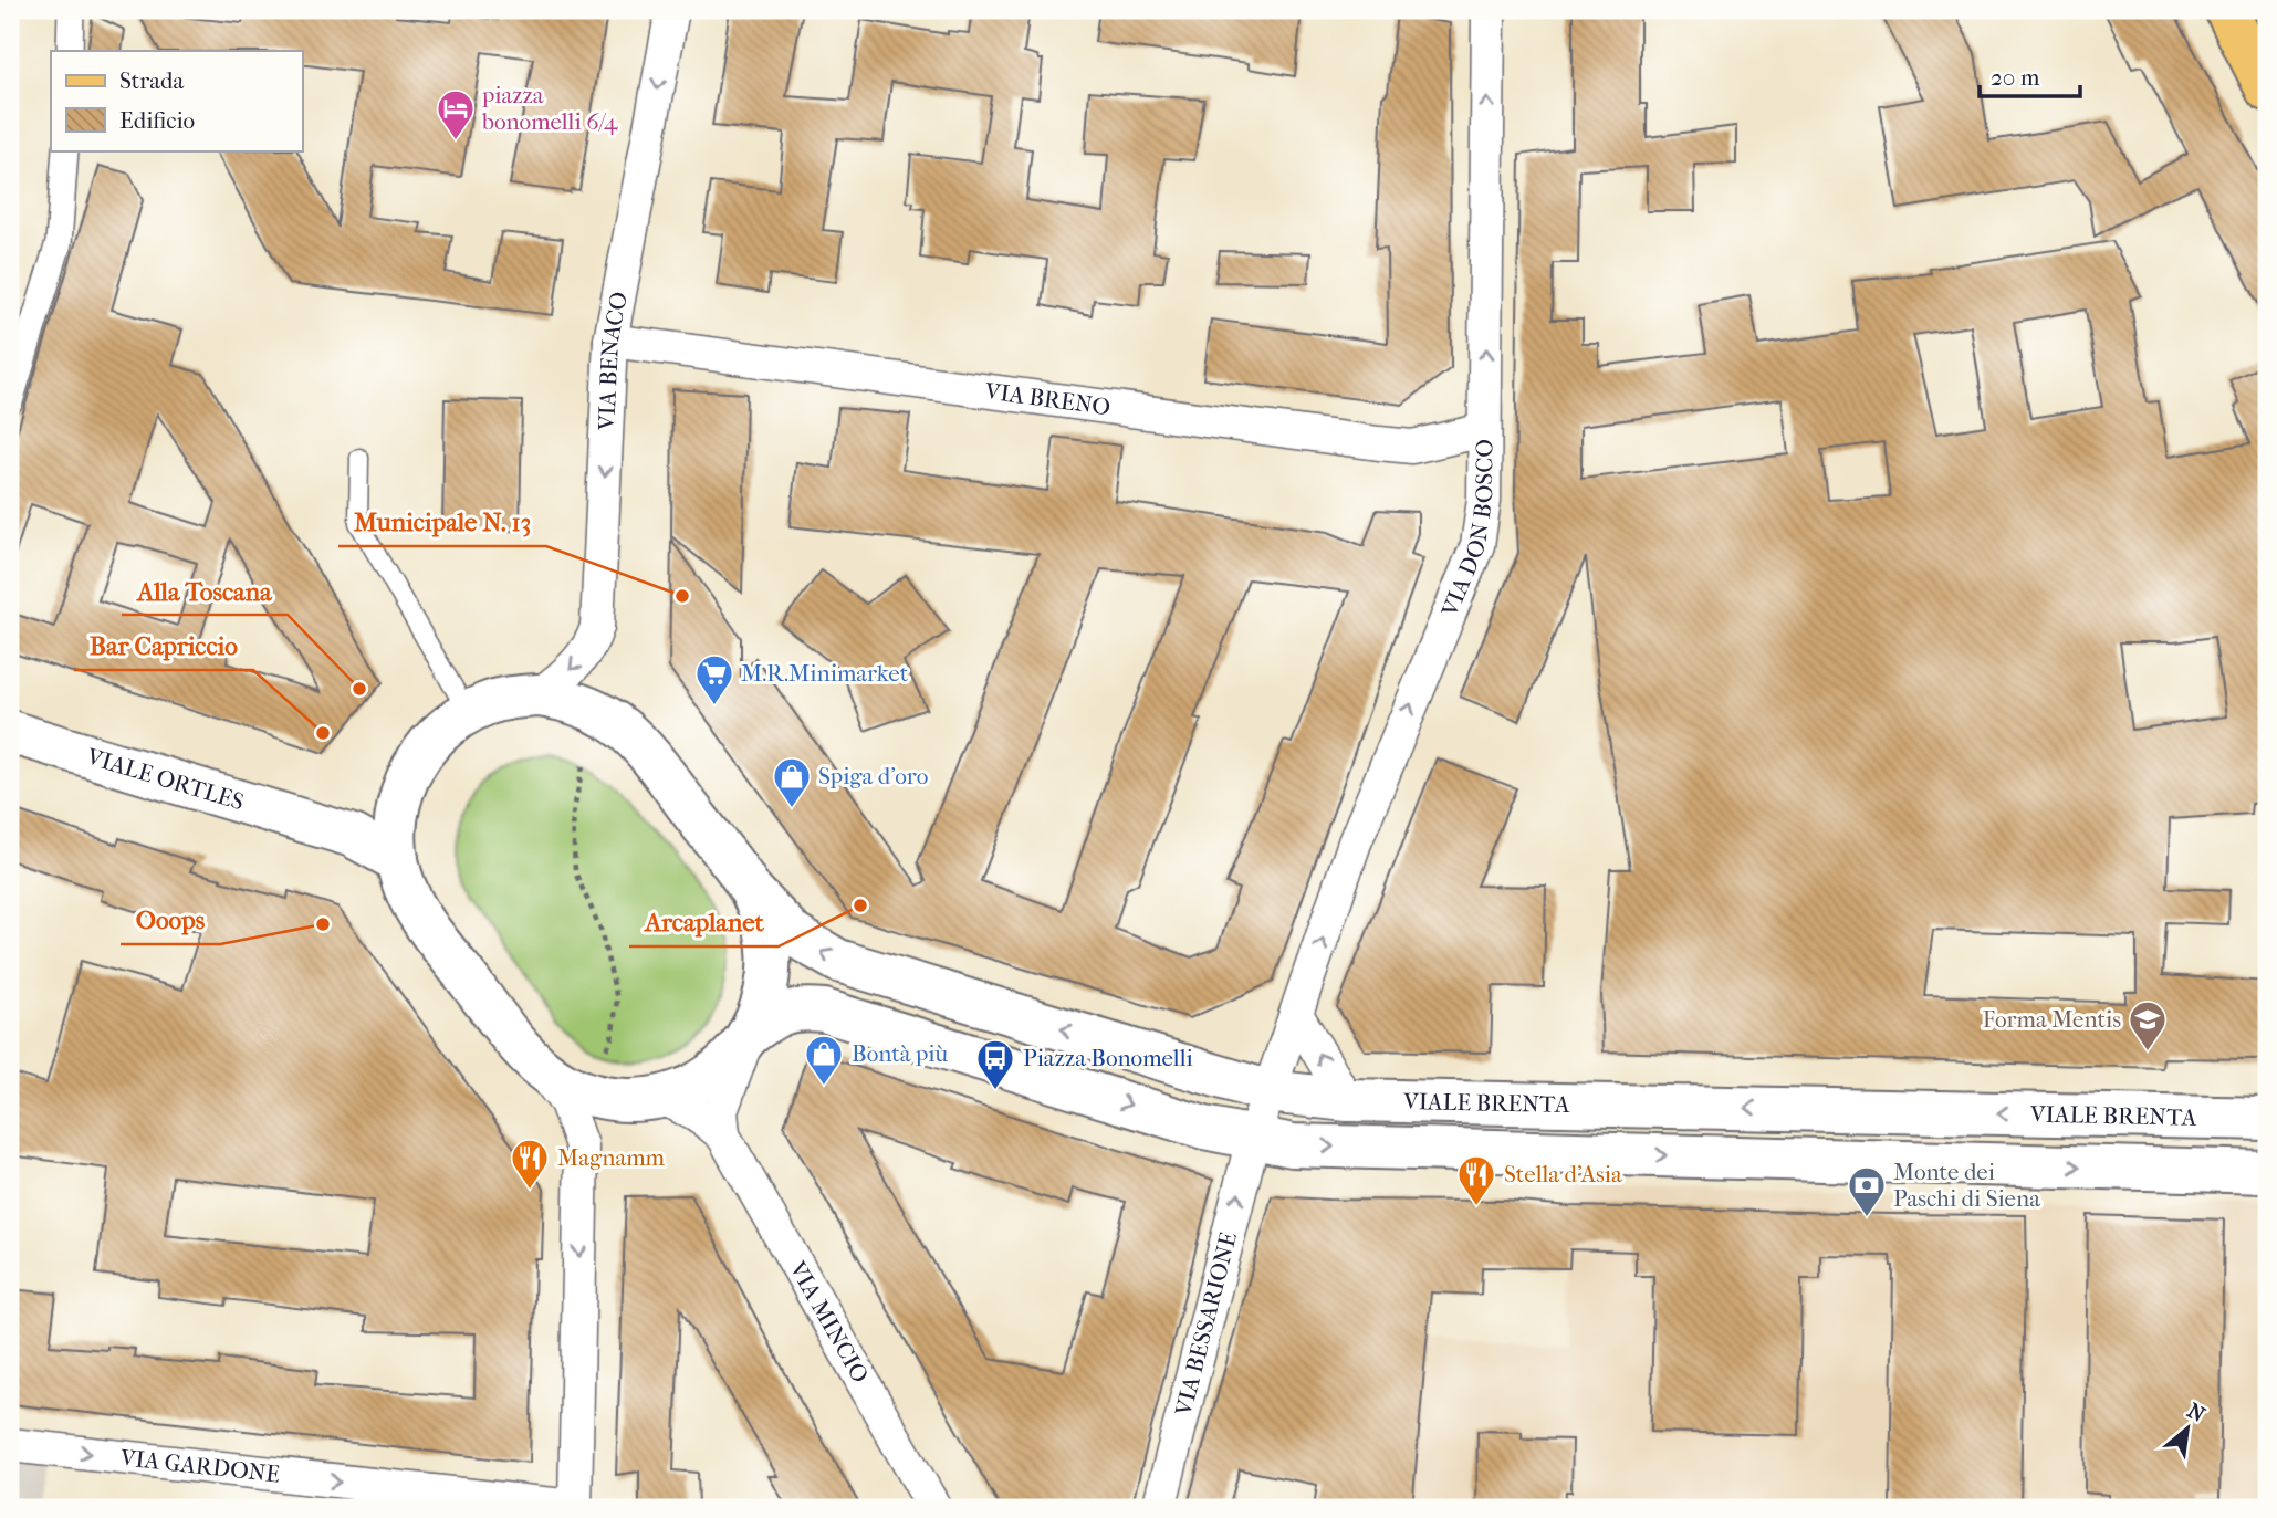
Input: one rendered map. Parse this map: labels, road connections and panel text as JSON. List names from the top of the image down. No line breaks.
{"streets":{"street":["VIA BENACO","VIA BRENO","VIA DON BOSCO","VIALE ORTLES","VIALE BRENTA","VIA MINCIO","VIA BESSARIONE","VIA GARDONE"]},"crossings":[["VIA BENACO","VIA BRENO"],["VIA BRENO","VIA DON BOSCO"],["VIA DON BOSCO","VIALE BRENTA"],["VIA DON BOSCO","VIA BESSARIONE"],["VIALE BRENTA","VIA BESSARIONE"]],"one_way":["VIA BENACO","VIA DON BOSCO","VIA BESSARIONE","VIA GARDONE"],"places":{"hotel":["piazza bonomelli 6/4"],"other":["Municipale N. 13","Alla Toscana","Bar Capriccio","Arcaplanet","Ooops"],"supermarket":["M.R.Minimarket"],"shop":["Spiga d'oro","Bontà più"],"school or university":["Forma Mentis"],"bus stop":["Piazza Bonomelli"],"restaurant":["Magnamm","Stella d'Asia"],"bank":["Monte dei Paschi di Siena"]},"legend":["Strada","Edificio"],"scale_bar":"20 m","north":"top right"}
